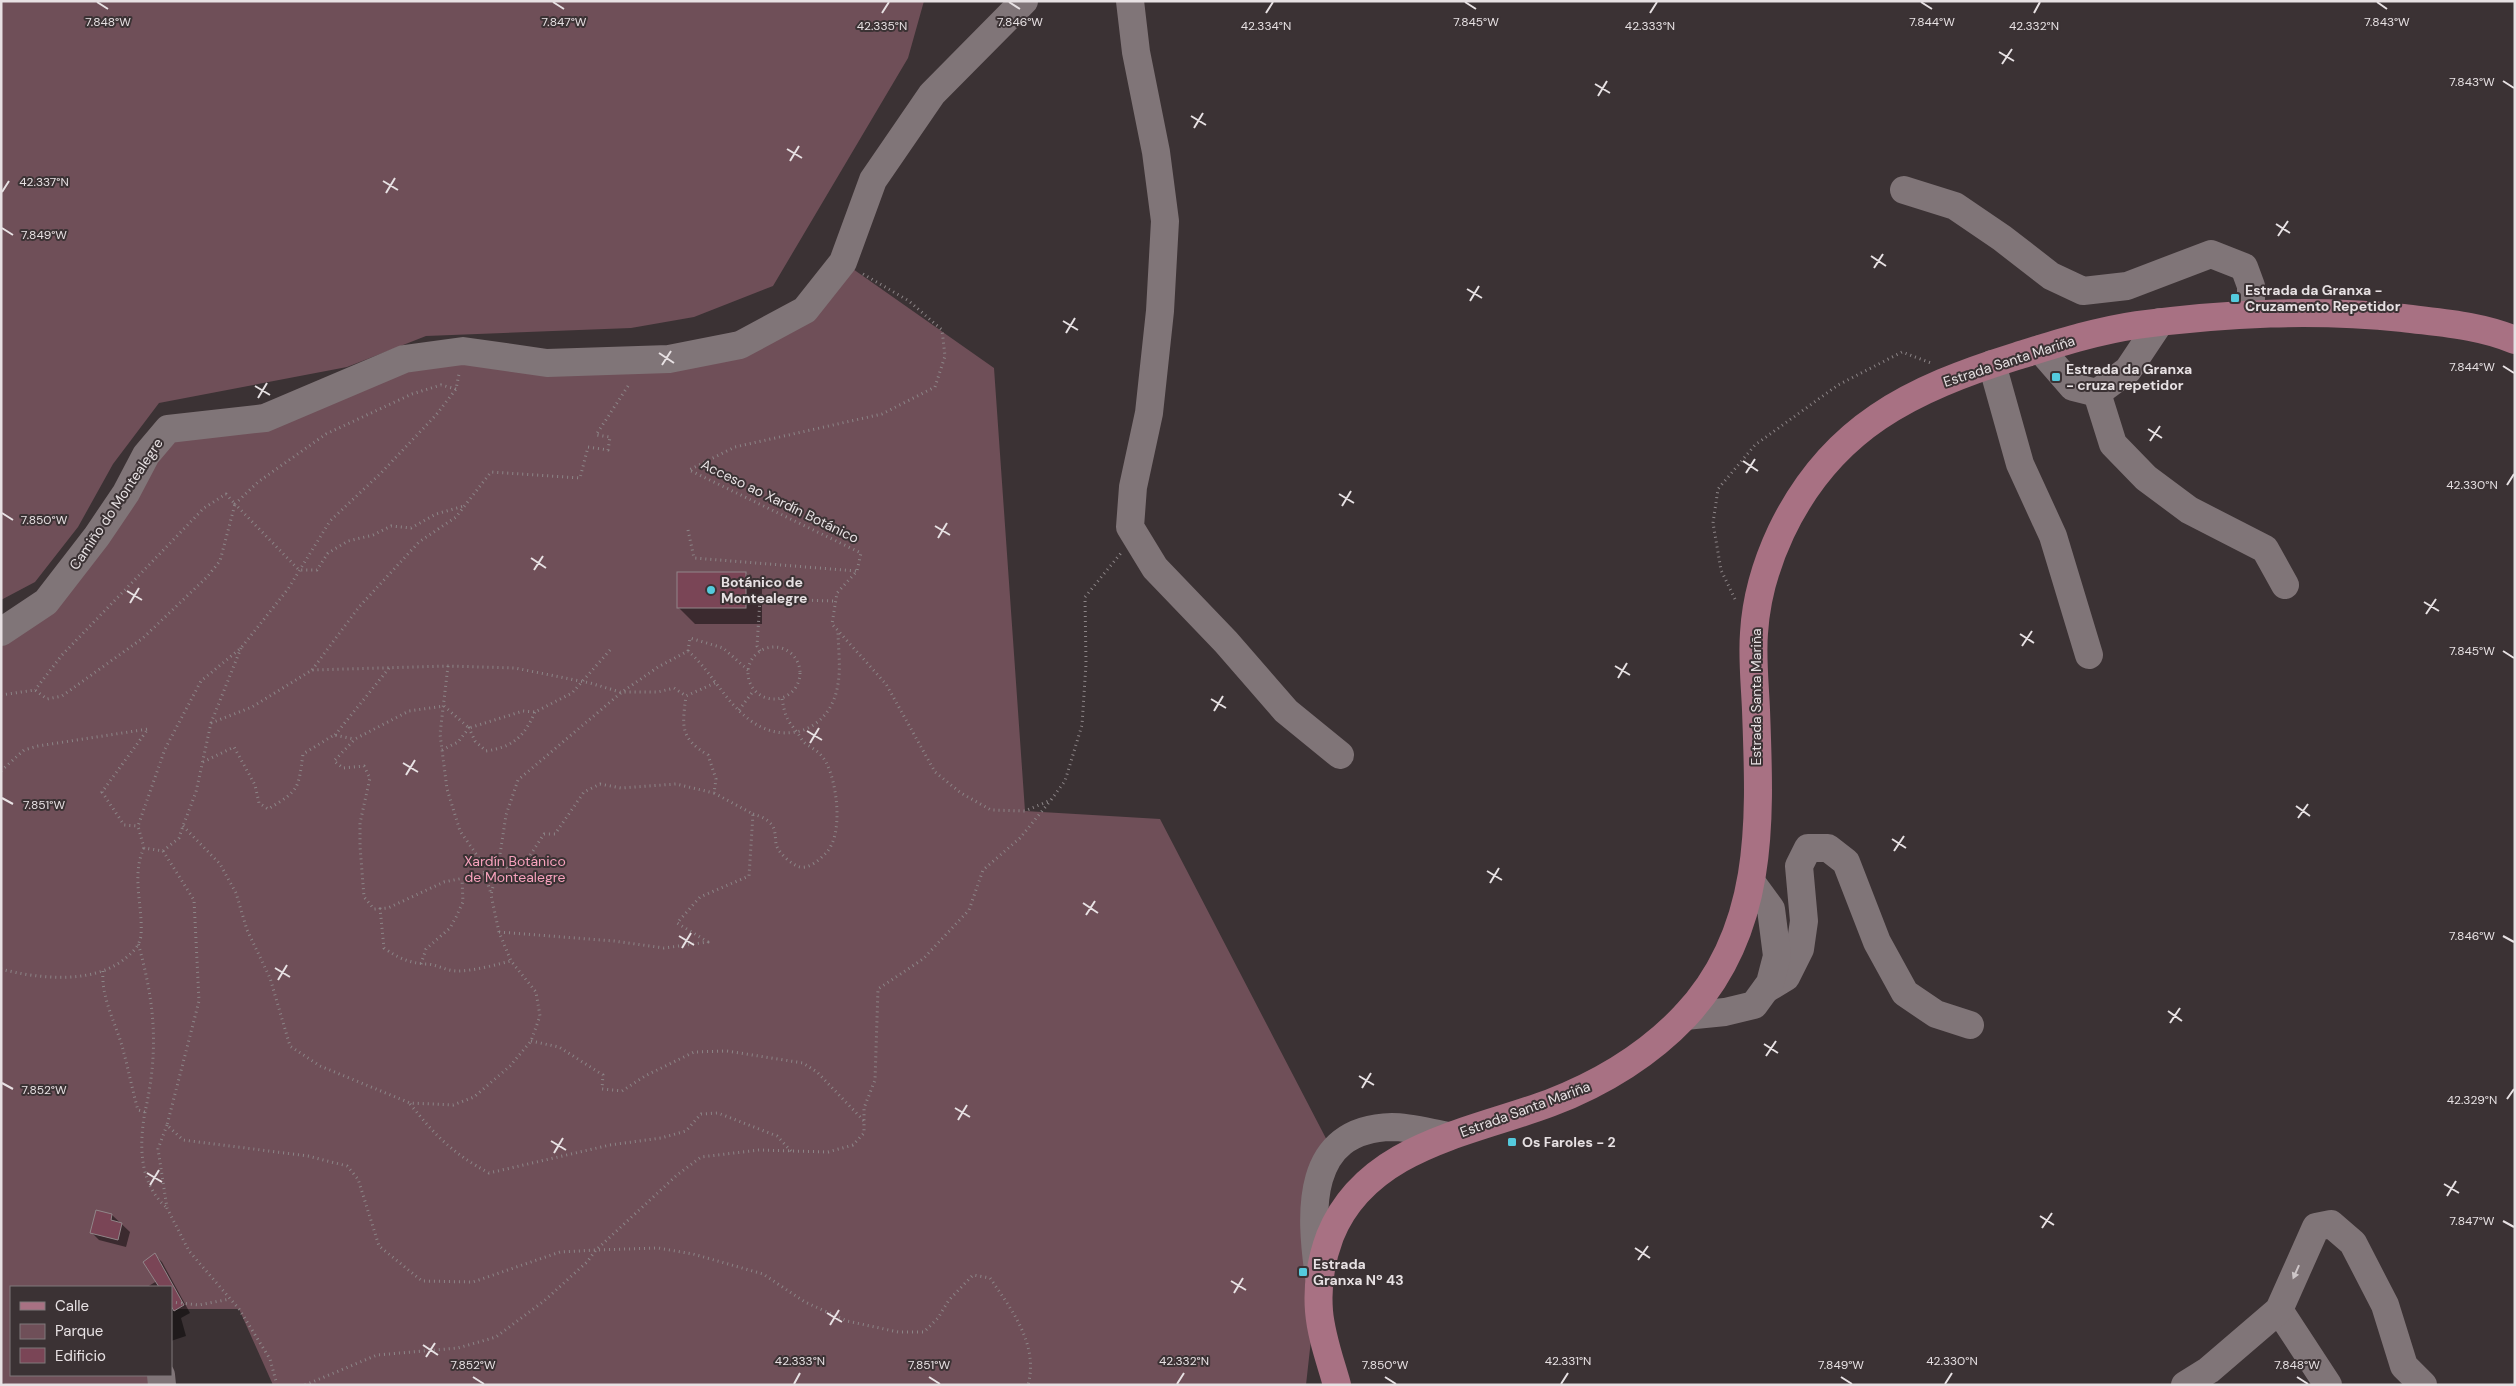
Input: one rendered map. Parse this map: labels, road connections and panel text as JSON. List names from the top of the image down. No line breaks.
{"streets":{"main road":["Estrada Santa Mariña"],"street":["Camiño do Montealegre"],"path":["Acceso ao Xardín Botánico"]},"crossings":[["Acceso ao Xardín Botánico","Camiño do Montealegre"]],"parks":["Xardín Botánico de Montealegre"],"places":{"transit":["Estrada da Granxa - Cruzamento Repetidor","Estrada da Granxa - cruza repetidor","Os Faroles - 2","Estrada Granxa Nº 43"],"other":["Botánico de Montealegre"]},"legend":["Calle","Parque","Edificio"],"coordinates":["7.848°W","7.847°W","7.846°W","7.845°W","7.844°W","7.843°W","42.335°N","42.334°N","42.333°N","42.332°N","42.337°N","7.849°W","42.330°N","7.850°W","7.851°W","7.852°W","42.329°N","42.331°N"]}
